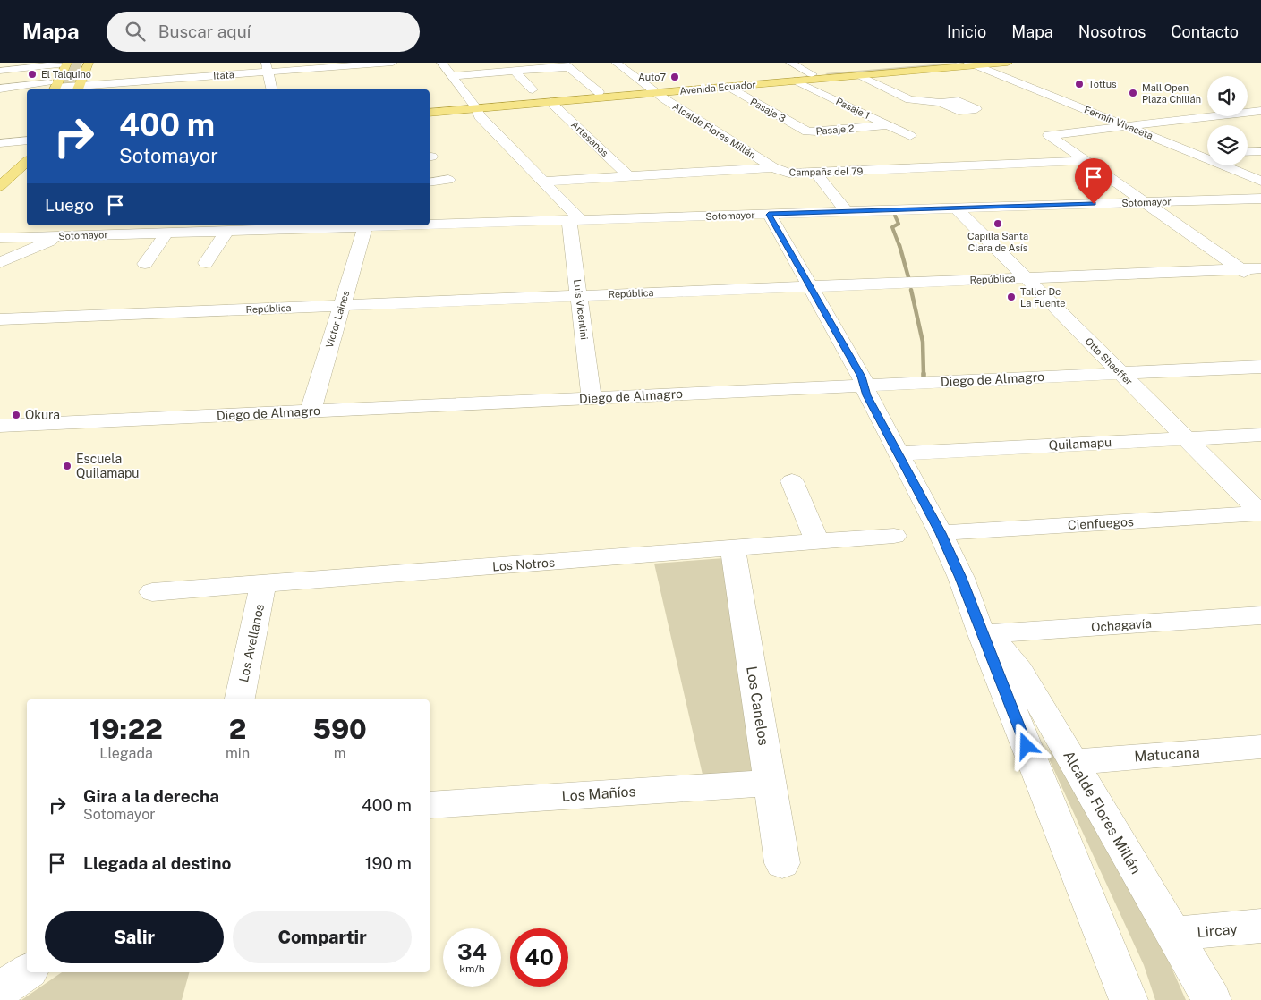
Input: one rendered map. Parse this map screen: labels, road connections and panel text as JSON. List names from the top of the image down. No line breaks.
{"streets":{"main road":["Avenida Ecuador"],"street":["Itata","Pasaje 1","Pasaje 3","Fermín Vivaceta","Pasaje 2","Alcalde Flores Millán","Artesanos","Campaña del 79","Sotomayor","República","Luis Vicentini","Víctor Laines","Otto Shaeffer","Diego de Almagro","Quilamapu","Cienfuegos","Los Notros","Ochagavía","Los Avellanos","Los Canelos","Matucana","Los Mañíos","Lircay"]},"crossings":[["Avenida Ecuador","Pasaje 1"],["Avenida Ecuador","Pasaje 3"],["Avenida Ecuador","Fermín Vivaceta"],["Avenida Ecuador","Alcalde Flores Millán"],["Avenida Ecuador","Artesanos"],["Pasaje 1","Pasaje 2"],["Pasaje 3","Pasaje 2"],["Alcalde Flores Millán","Campaña del 79"],["Alcalde Flores Millán","Ochagavía"],["Alcalde Flores Millán","Matucana"],["Alcalde Flores Millán","Lircay"],["Artesanos","Campaña del 79"],["Sotomayor","Luis Vicentini"],["Sotomayor","Víctor Laines"],["Sotomayor","Otto Shaeffer"],["República","Luis Vicentini"],["República","Víctor Laines"],["República","Otto Shaeffer"],["Luis Vicentini","Diego de Almagro"],["Víctor Laines","Diego de Almagro"],["Otto Shaeffer","Diego de Almagro"],["Otto Shaeffer","Quilamapu"],["Otto Shaeffer","Cienfuegos"],["Los Notros","Los Avellanos"],["Los Notros","Los Canelos"],["Los Canelos","Los Mañíos"]],"places":["El Talquino","Auto7","Tottus","Mall Open Plaza Chillán","Capilla Santa Clara de Asís","Taller De La Fuente","Okura","Escuela Quilamapu"],"page":{"header":"Mapa","search":"Buscar aquí","nav":["Inicio","Mapa","Nosotros","Contacto"],"turn":["400 m","Sotomayor"],"then":"Luego","eta":["19:22","Llegada","2","min","590","m"],"list":[{"name":"Gira a la derecha","note":"Sotomayor","value":"400 m"},{"name":"Llegada al destino","value":"190 m"}],"buttons":["Salir","Compartir"],"speed":"34 km/h","limit":"40"}}
